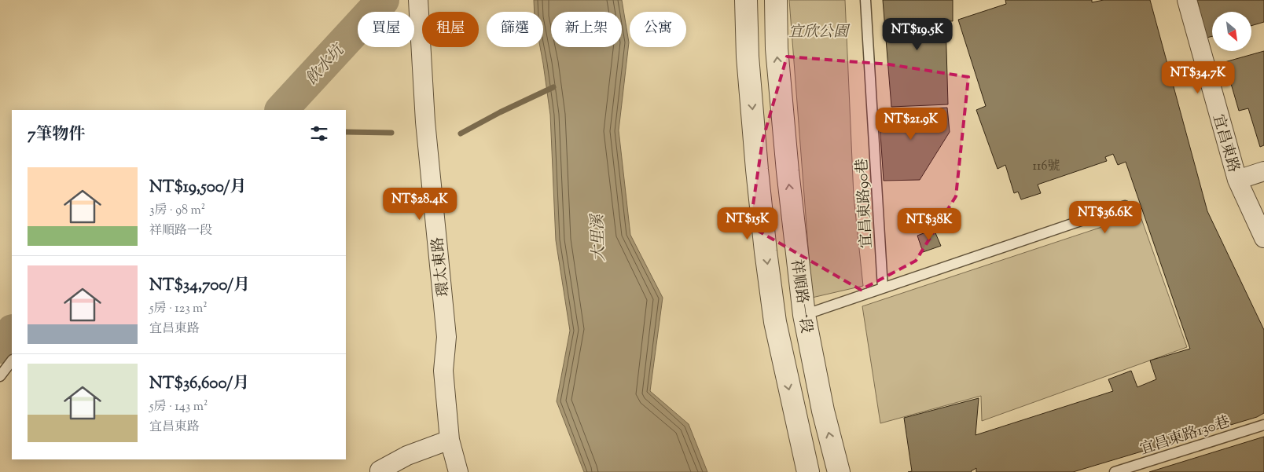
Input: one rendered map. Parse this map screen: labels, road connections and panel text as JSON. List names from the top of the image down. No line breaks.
{"streets":{"street":["宜昌東路","環太東路","祥順路一段"],"lane":["宜昌東路90巷","宜昌東路130巷"]},"water":["飲水坑","大里溪"],"parks":["宜欣公園"],"house_numbers":["116號"],"north":"bottom right","page":{"chip":["買屋","租屋","篩選","新上架","公寓"],"price":["NT$19.5K","NT$34.7K","NT$21.9K","NT$28.4K","NT$36.6K","NT$15K","NT$38K"],"heading":"7筆物件","list":[{"name":"NT$19,500/月","note":"3房 · 98 m² · 祥順路一段"},{"name":"NT$34,700/月","note":"5房 · 123 m² · 宜昌東路"},{"name":"NT$36,600/月","note":"5房 · 143 m² · 宜昌東路"}]}}
